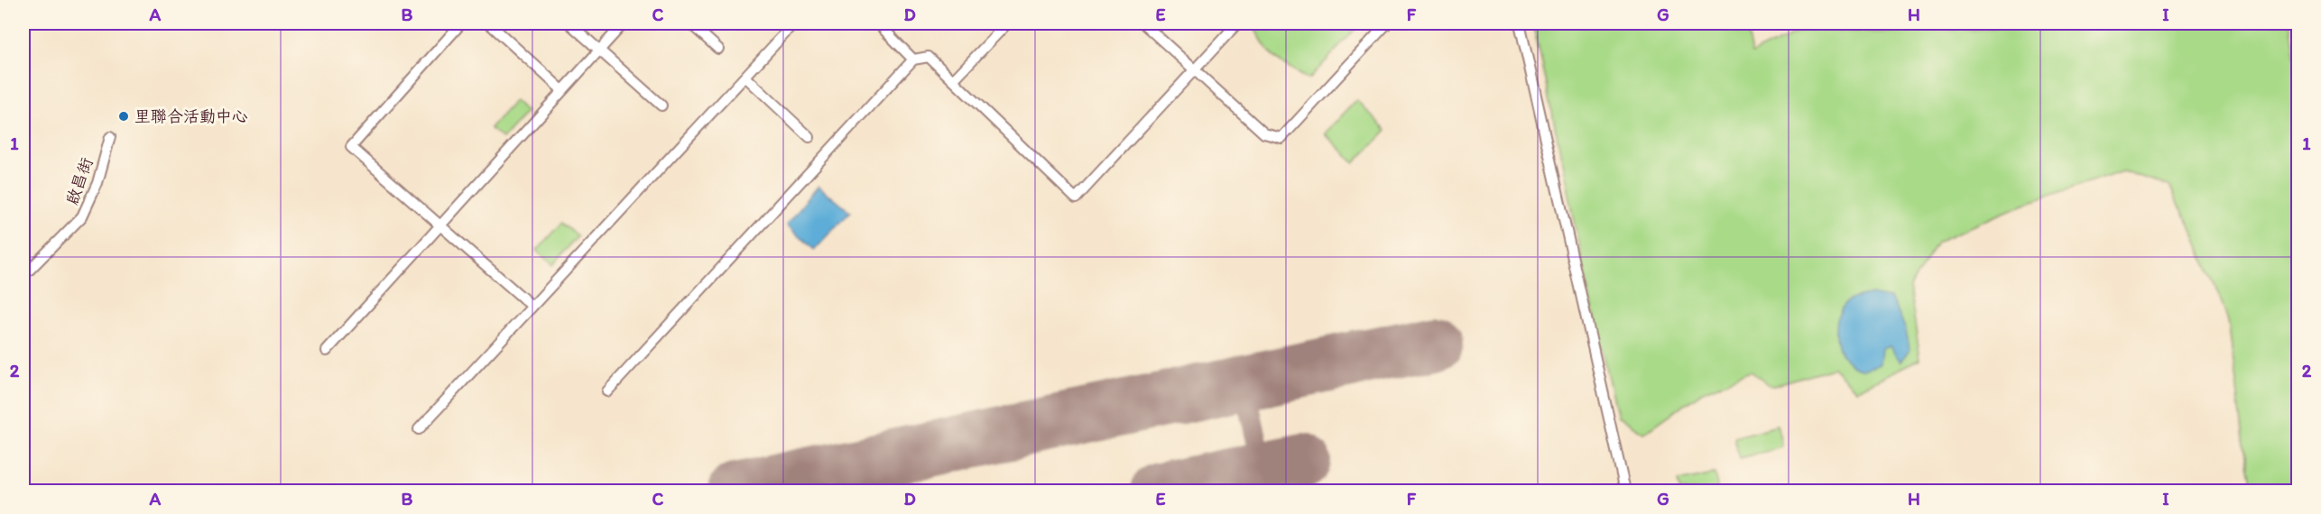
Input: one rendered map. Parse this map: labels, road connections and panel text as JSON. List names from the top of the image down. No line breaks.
{"streets":{"street":["啟昌街"]},"places":["里聯合活動中心"],"grid":{"columns":["A","B","C","D","E","F","G","H","I"],"rows":["1","2"]}}
